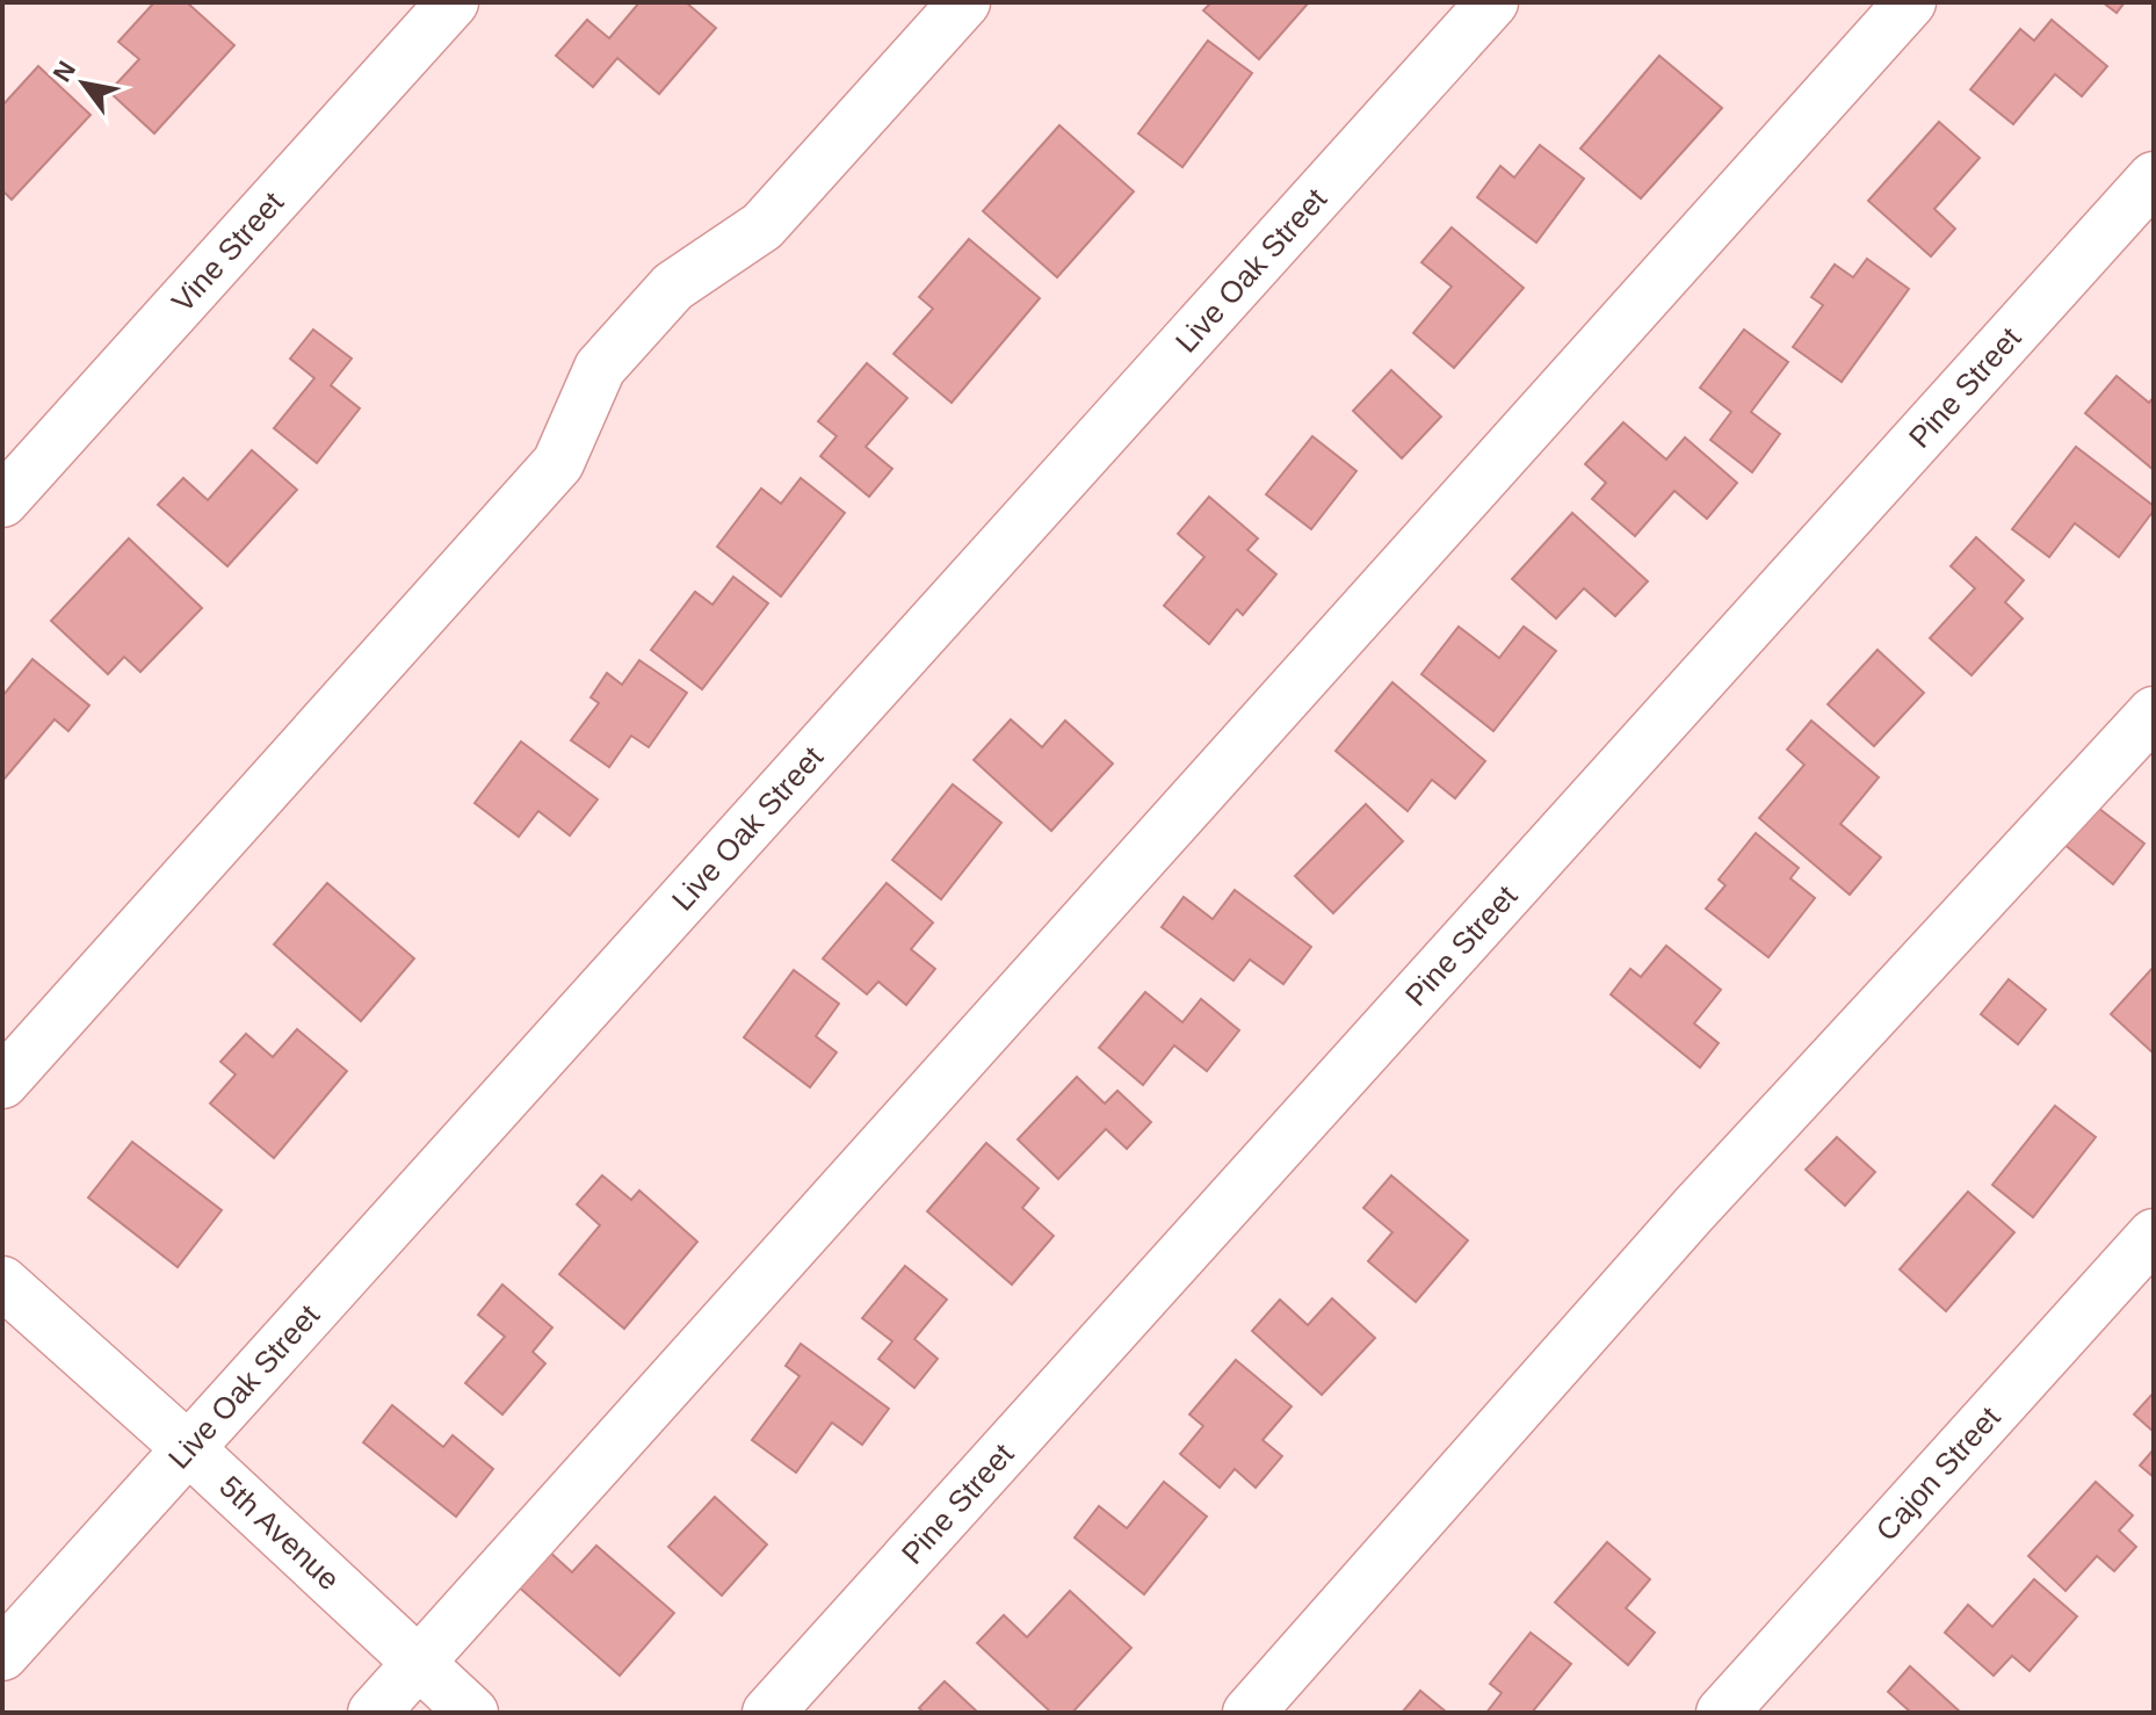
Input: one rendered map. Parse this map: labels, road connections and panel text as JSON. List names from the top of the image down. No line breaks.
{"streets":{"street":["Vine Street","Live Oak Street","Pine Street","Cajon Street","5th Avenue"]},"crossings":[["Live Oak Street","5th Avenue"]],"north":"top left"}
